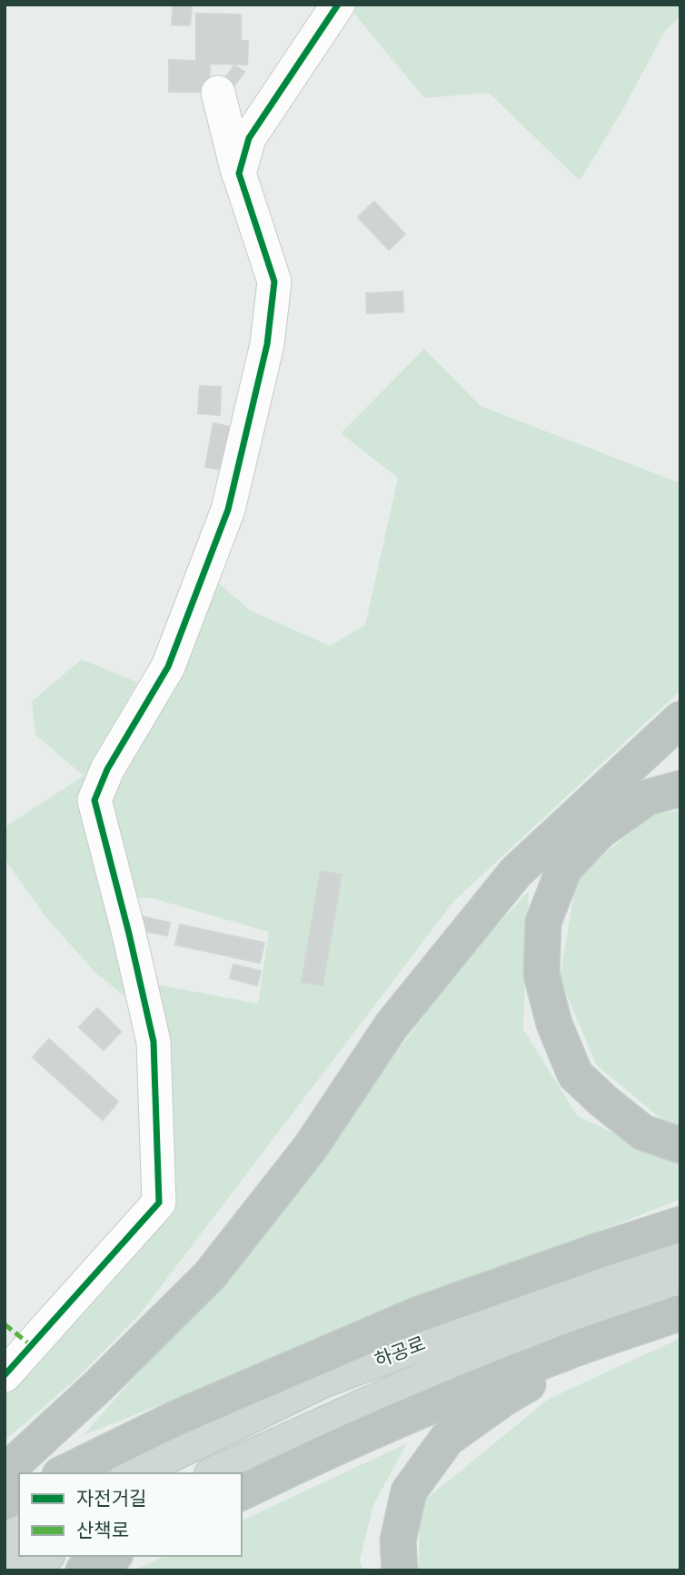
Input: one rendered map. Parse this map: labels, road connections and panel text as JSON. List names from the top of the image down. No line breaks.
{"streets":{"main road":["하공로"]},"legend":["자전거길","산책로"]}
